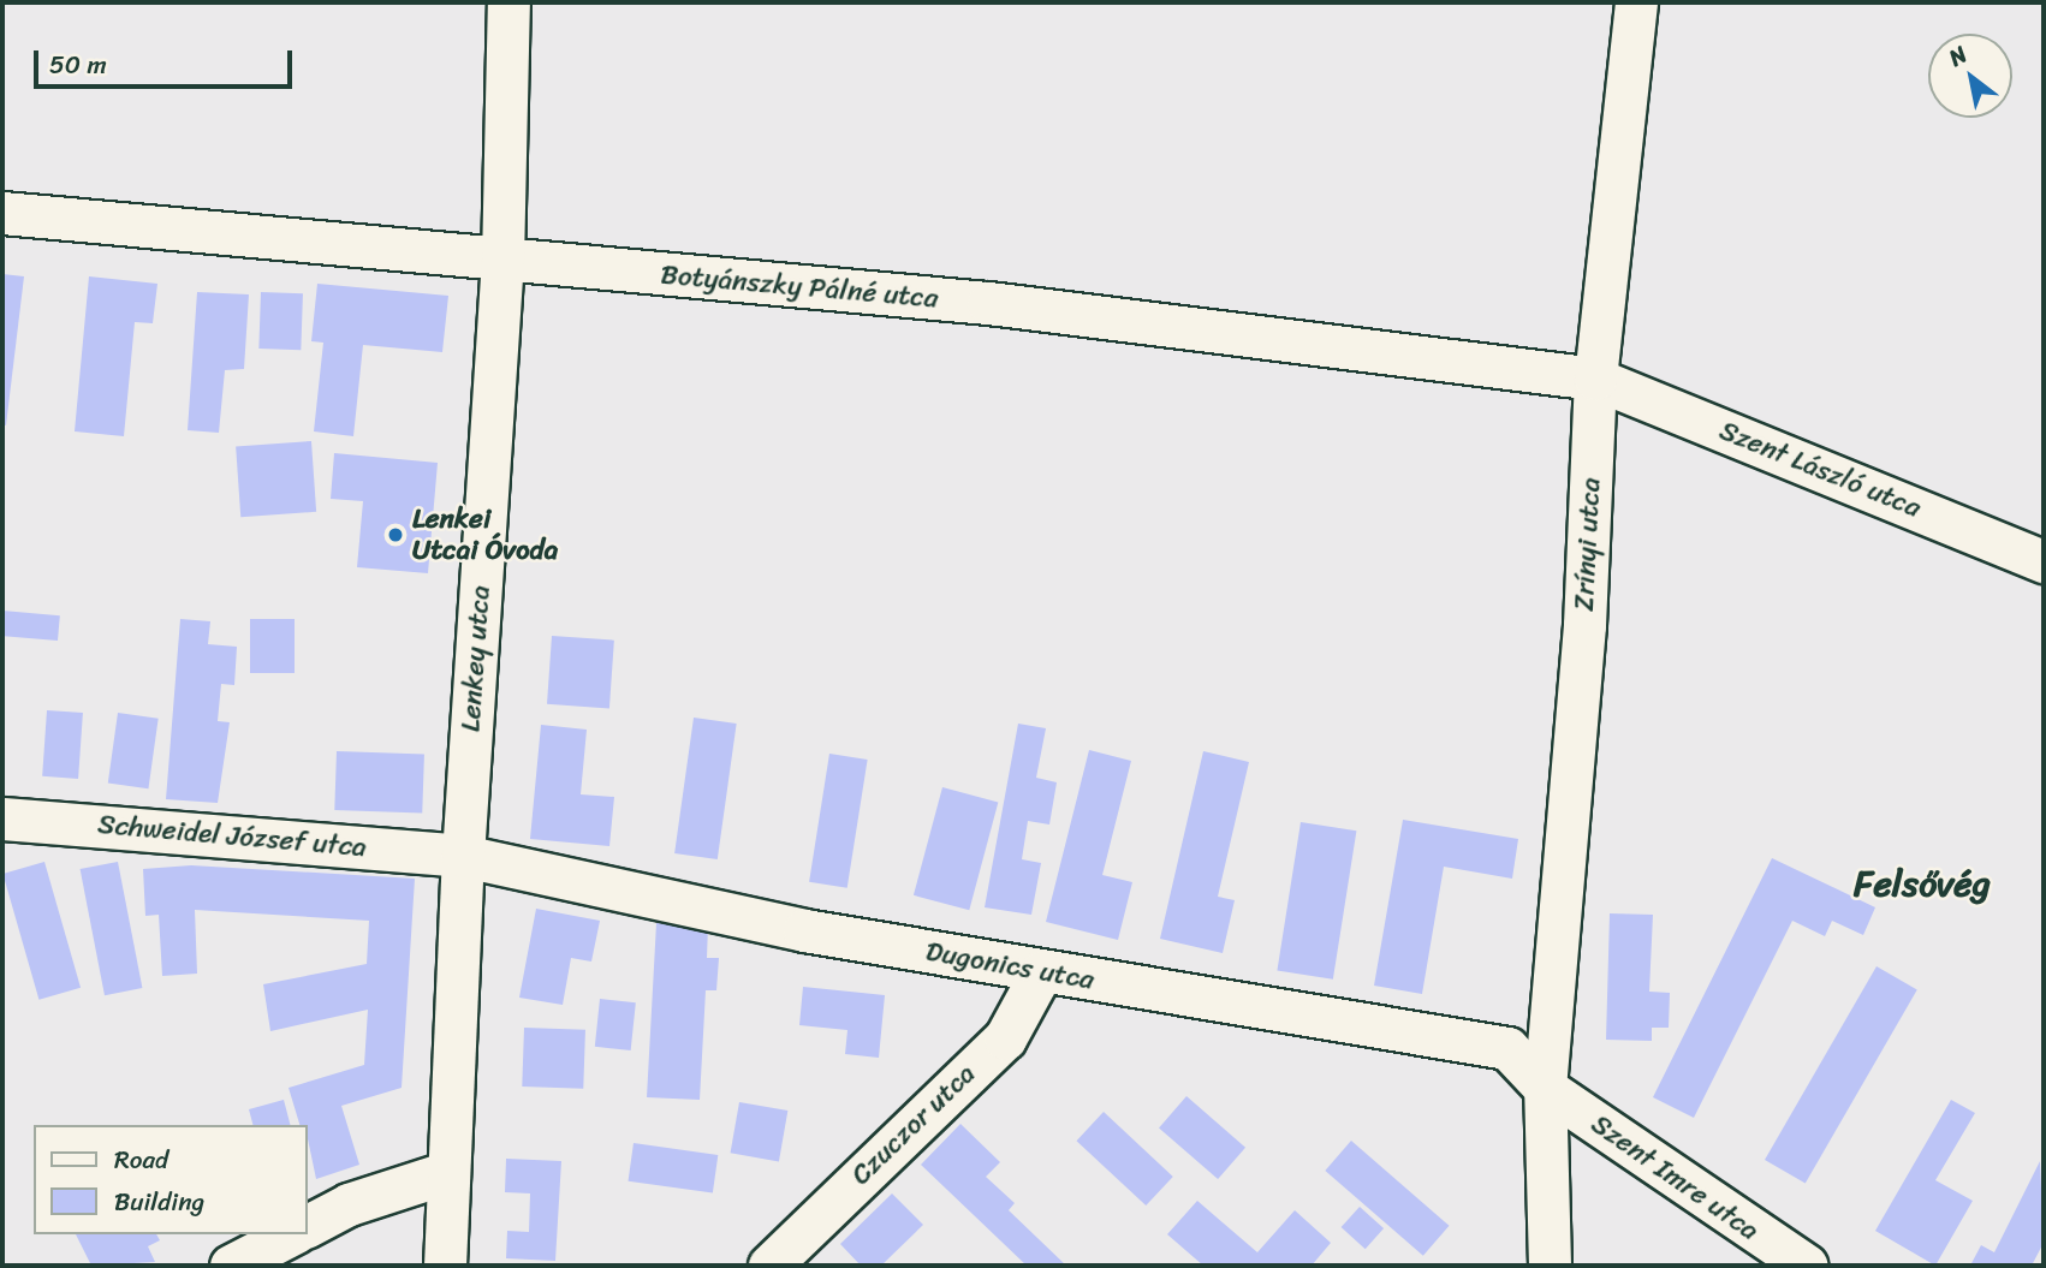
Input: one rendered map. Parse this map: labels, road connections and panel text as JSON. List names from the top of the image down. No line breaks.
{"streets":{"street":["Botyánszky Pálné utca","Szent László utca","Zrínyi utca","Lenkey utca","Schweidel József utca","Dugonics utca","Czuczor utca","Szent Imre utca"]},"crossings":[["Botyánszky Pálné utca","Szent László utca"],["Botyánszky Pálné utca","Zrínyi utca"],["Botyánszky Pálné utca","Lenkey utca"],["Szent László utca","Zrínyi utca"],["Zrínyi utca","Dugonics utca"],["Zrínyi utca","Szent Imre utca"],["Lenkey utca","Schweidel József utca"],["Lenkey utca","Dugonics utca"],["Schweidel József utca","Dugonics utca"],["Dugonics utca","Czuczor utca"],["Dugonics utca","Szent Imre utca"]],"districts":["Felsővég"],"places":["Lenkei Utcai Óvoda"],"legend":["Road","Building"],"scale_bar":"50 m","north":"top left"}
